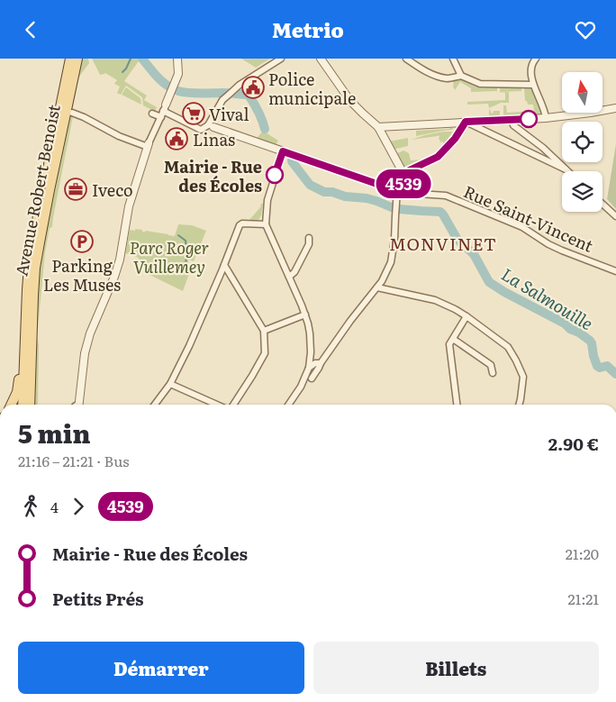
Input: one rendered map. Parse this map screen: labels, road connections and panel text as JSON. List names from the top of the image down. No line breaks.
{"streets":{"main road":["Avenue Robert Benoist"],"street":["Rue Saint-Vincent"]},"districts":["MONVINET"],"water":["La Salmouille"],"parks":["Parc Roger Vuillemey"],"places":{"public building":["Police municipale","Linas"],"supermarket":["Vival"],"other":["Mairie - Rue des Écoles"],"office":["Iveco"],"parking":["Parking Les Muses"]},"lines":["bus line 4539"],"north":"top","page":{"header":"Metrio","on_map":"4539","heading":["5 min","21:16 – 21:21 · Bus","2.90 €"],"legs":["4","4539"],"list":[{"name":"Mairie - Rue des Écoles","value":"21:20"},{"name":"Petits Prés","value":"21:21"}],"buttons":["Démarrer","Billets"]}}
